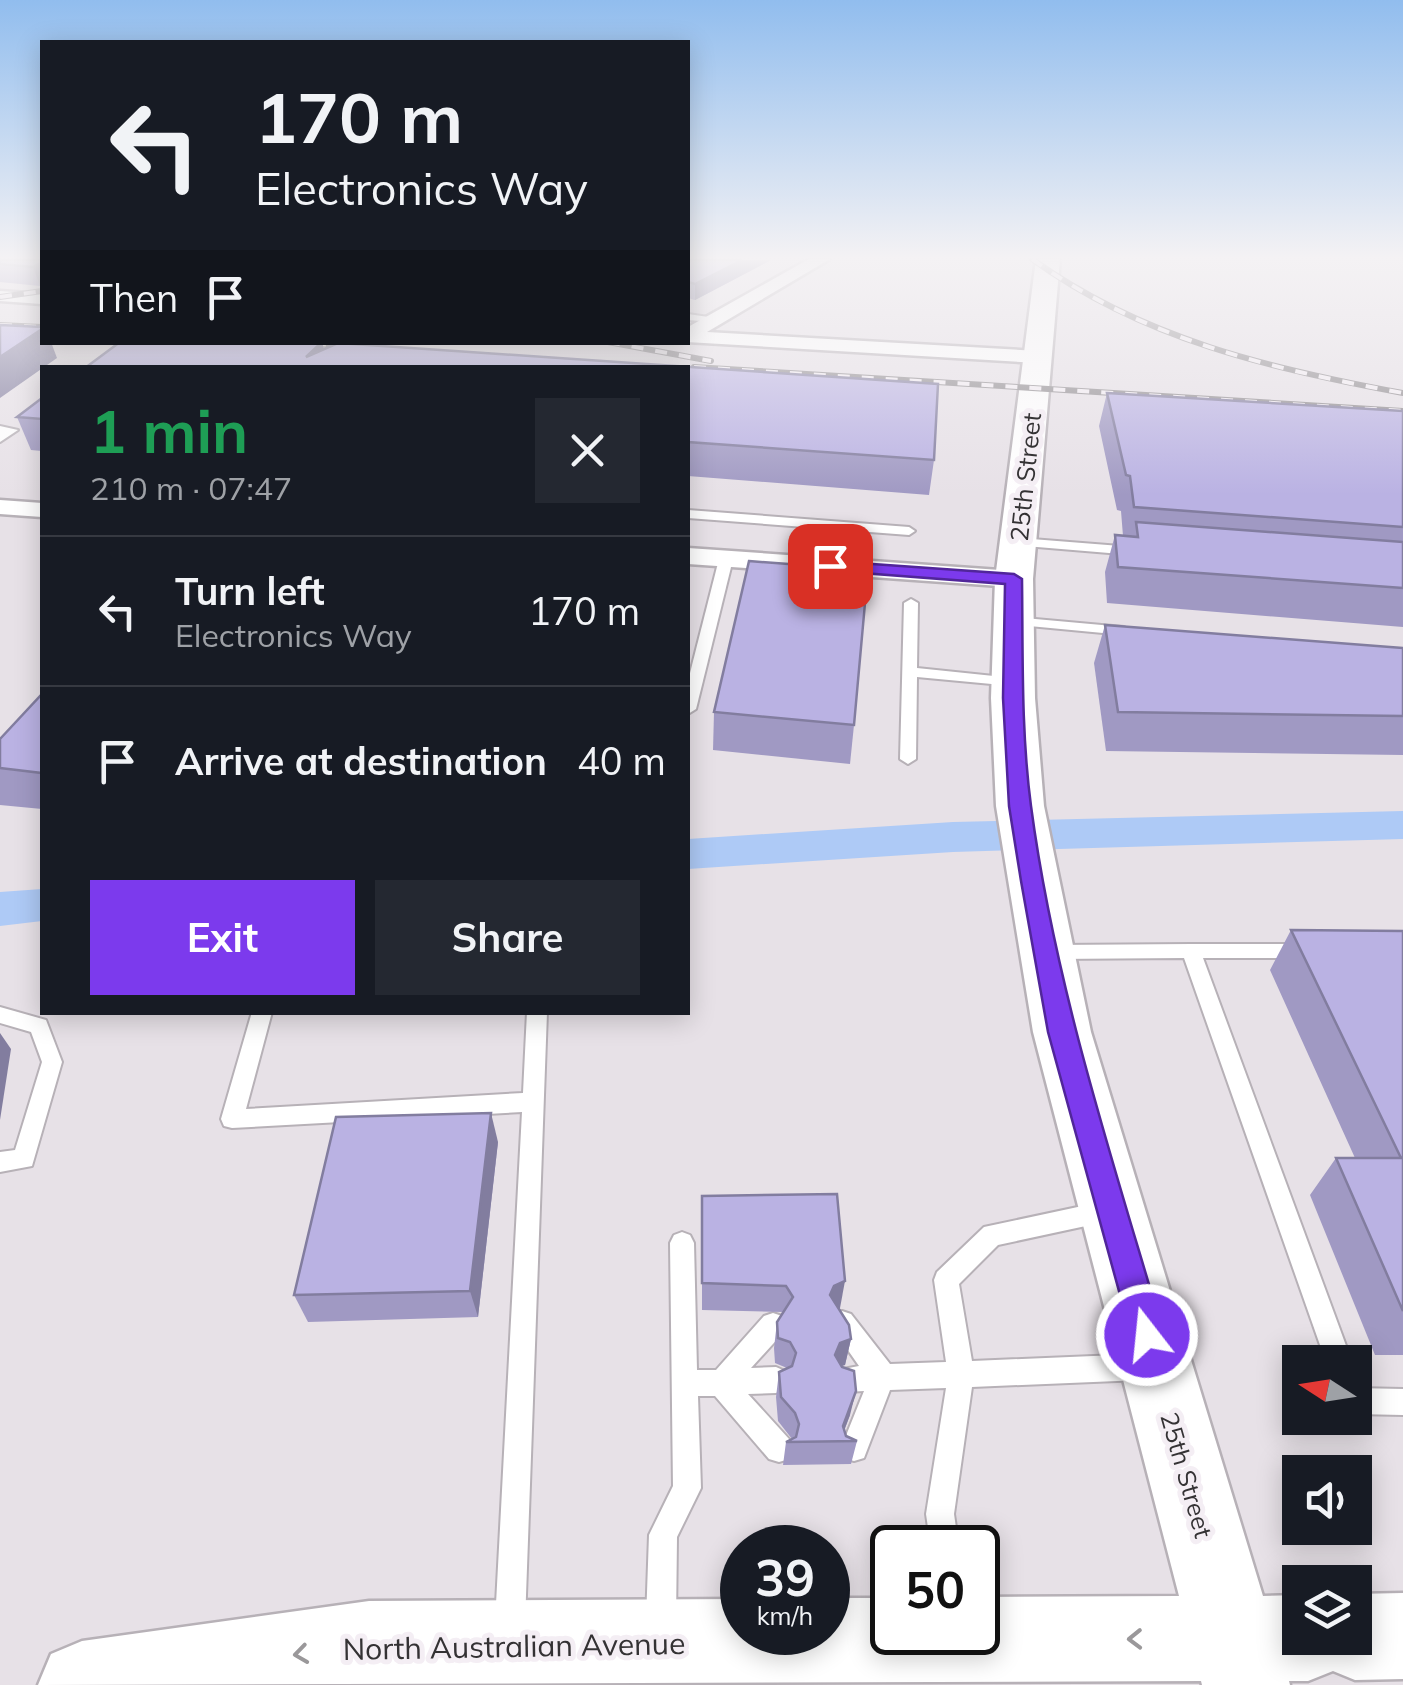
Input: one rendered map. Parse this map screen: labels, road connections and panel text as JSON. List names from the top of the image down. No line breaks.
{"streets":{"main road":["25th Street","North Australian Avenue"]},"crossings":[["25th Street","North Australian Avenue"]],"one_way":["North Australian Avenue"],"north":"left","page":{"turn":["170 m","Electronics Way"],"then":"Then","heading":["1 min","210 m · 07:47"],"list":[{"name":"Turn left","note":"Electronics Way","value":"170 m"},{"name":"Arrive at destination","value":"40 m"}],"buttons":["Exit","Share"],"speed":"39 km/h","limit":"50"}}
